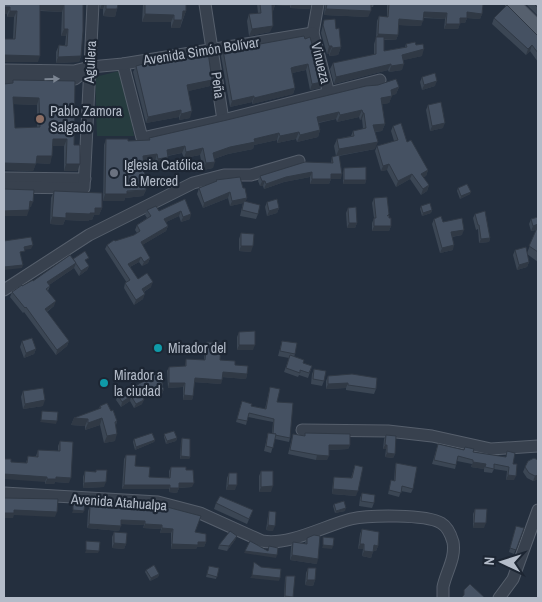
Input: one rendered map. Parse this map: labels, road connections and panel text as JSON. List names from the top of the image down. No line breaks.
{"streets":{"street":["Avenida Simón Bolívar","Aguilera","Vinueza","Peña","Avenida Atahualpa"]},"crossings":[["Avenida Simón Bolívar","Aguilera"],["Avenida Simón Bolívar","Vinueza"],["Avenida Simón Bolívar","Peña"]],"places":["Pablo Zamora Salgado","Iglesia Católica La Merced","Mirador del","Mirador a la ciudad"],"north":"left"}
